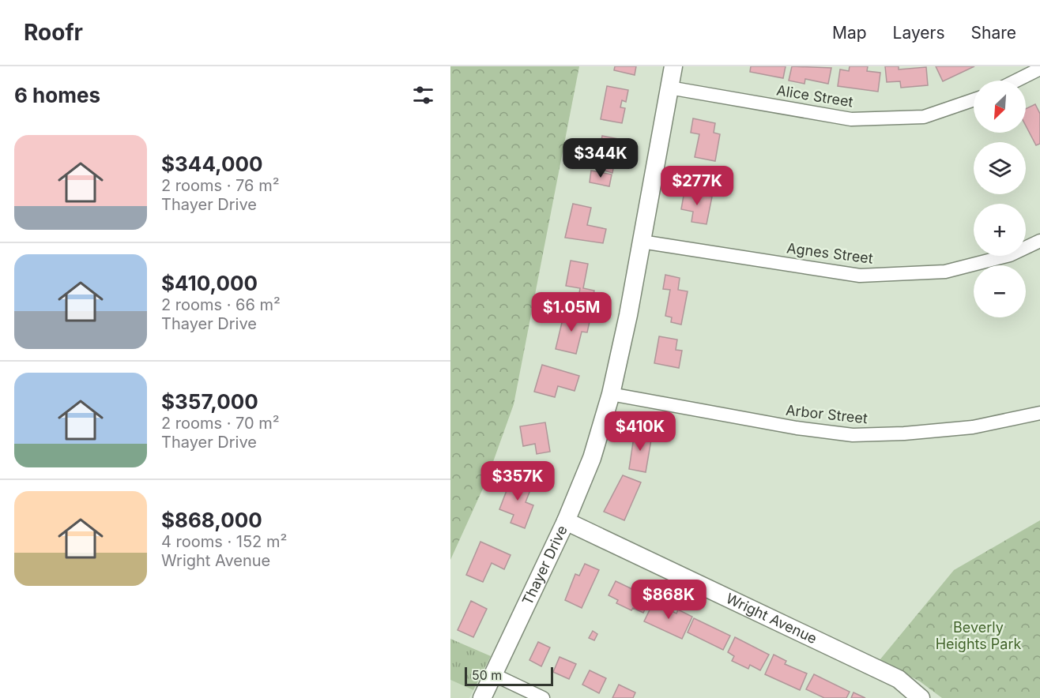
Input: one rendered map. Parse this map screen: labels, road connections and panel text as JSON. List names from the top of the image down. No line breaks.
{"streets":{"street":["Alice Street","Agnes Street","Arbor Street","Thayer Drive","Wright Avenue"]},"crossings":[["Alice Street","Thayer Drive"],["Agnes Street","Thayer Drive"],["Arbor Street","Thayer Drive"],["Thayer Drive","Wright Avenue"]],"parks":["Beverly Heights Park"],"scale_bar":"50 m","north":"bottom left","page":{"header":"Roofr","nav":["Map","Layers","Share"],"heading":"6 homes","map_buttons":["+","−"],"list":[{"name":"$344,000","note":"2 rooms · 76 m² · Thayer Drive"},{"name":"$410,000","note":"2 rooms · 66 m² · Thayer Drive"},{"name":"$357,000","note":"2 rooms · 70 m² · Thayer Drive"},{"name":"$868,000","note":"4 rooms · 152 m² · Wright Avenue"}],"price":["$344K","$277K","$1.05M","$410K","$357K","$868K"],"scale":"50 m"}}
